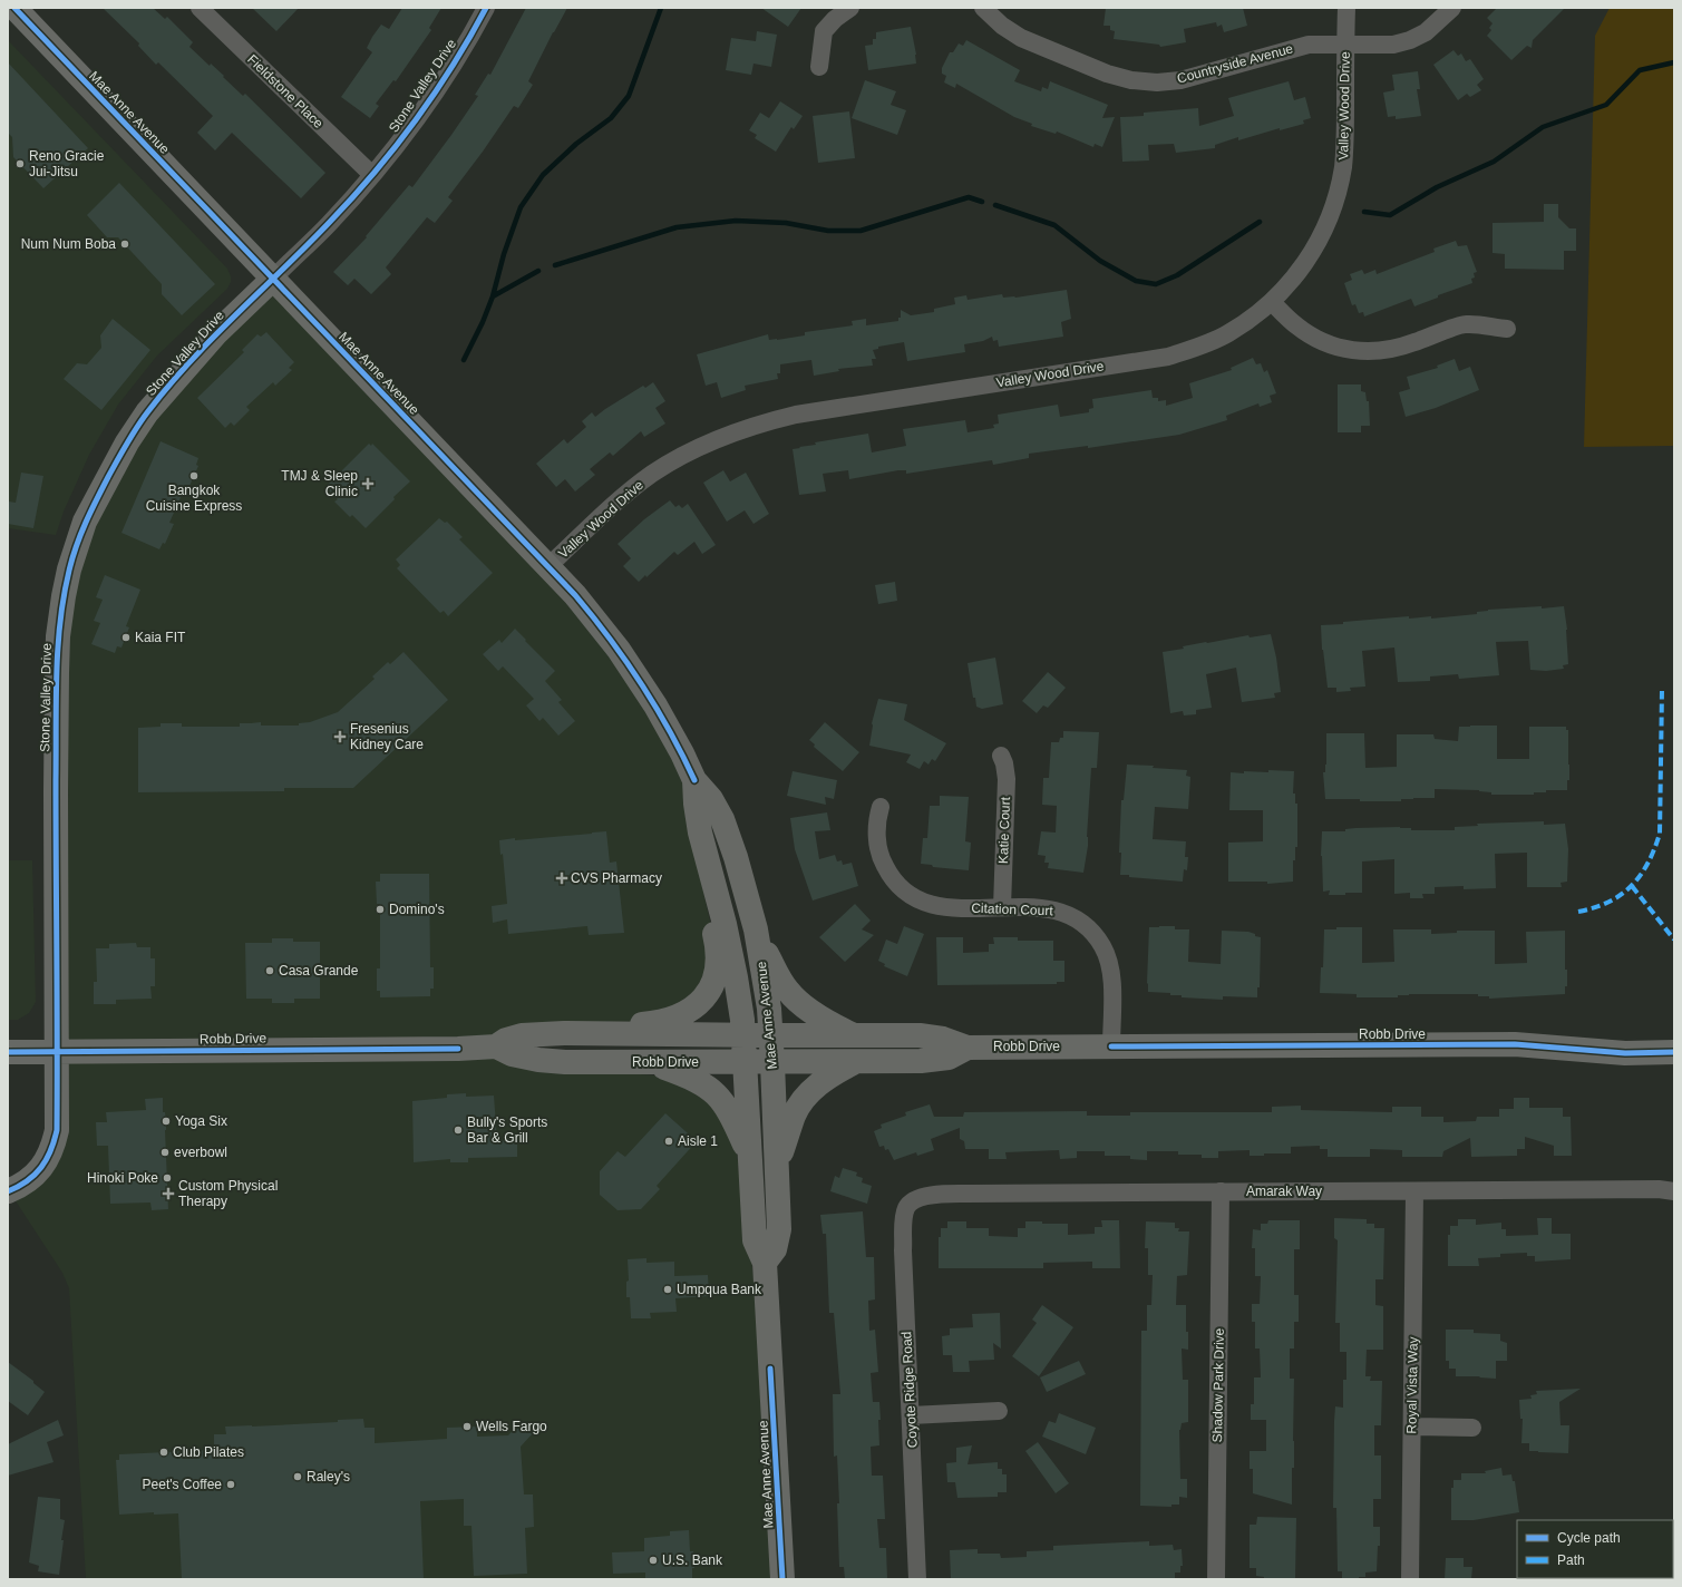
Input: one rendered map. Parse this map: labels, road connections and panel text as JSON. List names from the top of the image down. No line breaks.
{"streets":{"main road":["Stone Valley Drive","Mae Anne Avenue","Robb Drive"],"street":["Countryside Avenue","Fieldstone Place","Valley Wood Drive","Katie Court","Citation Court","Amarak Way","Shadow Park Drive","Royal Vista Way","Coyote Ridge Road"]},"crossings":[["Countryside Avenue","Valley Wood Drive"],["Stone Valley Drive","Fieldstone Place"],["Stone Valley Drive","Mae Anne Avenue"],["Stone Valley Drive","Robb Drive"],["Valley Wood Drive","Mae Anne Avenue"],["Mae Anne Avenue","Robb Drive"],["Katie Court","Citation Court"],["Citation Court","Robb Drive"],["Amarak Way","Shadow Park Drive"],["Amarak Way","Royal Vista Way"],["Amarak Way","Coyote Ridge Road"]],"places":{"other":["Reno Gracie Jui-Jitsu","Num Num Boba","Bangkok Cuisine Express","Kaia FIT","Domino's","Casa Grande","Yoga Six","Bully's Sports Bar & Grill","Aisle 1","everbowl","Hinoki Poke","Umpqua Bank","Wells Fargo","Club Pilates","Raley's","Peet's Coffee","U.S. Bank"],"health":["TMJ & Sleep Clinic","Fresenius Kidney Care","CVS Pharmacy","Custom Physical Therapy"]},"legend":["Cycle path","Path"]}
